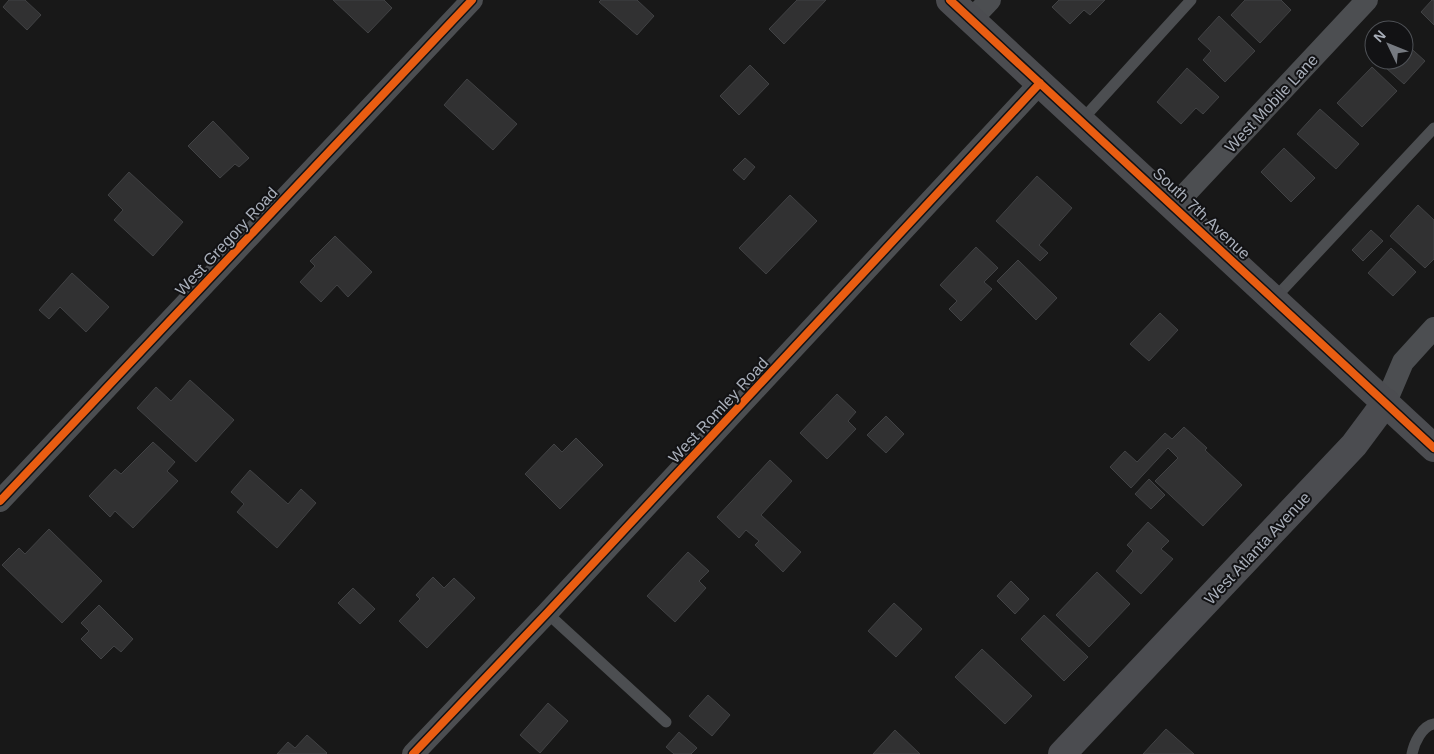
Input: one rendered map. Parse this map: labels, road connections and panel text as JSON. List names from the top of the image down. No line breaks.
{"streets":{"main road":["South 7th Avenue","West Atlanta Avenue"],"street":["West Mobile Lane","West Gregory Road","West Romley Road"]},"crossings":[["West Mobile Lane","South 7th Avenue"],["South 7th Avenue","West Romley Road"],["South 7th Avenue","West Atlanta Avenue"]],"north":"top left"}
